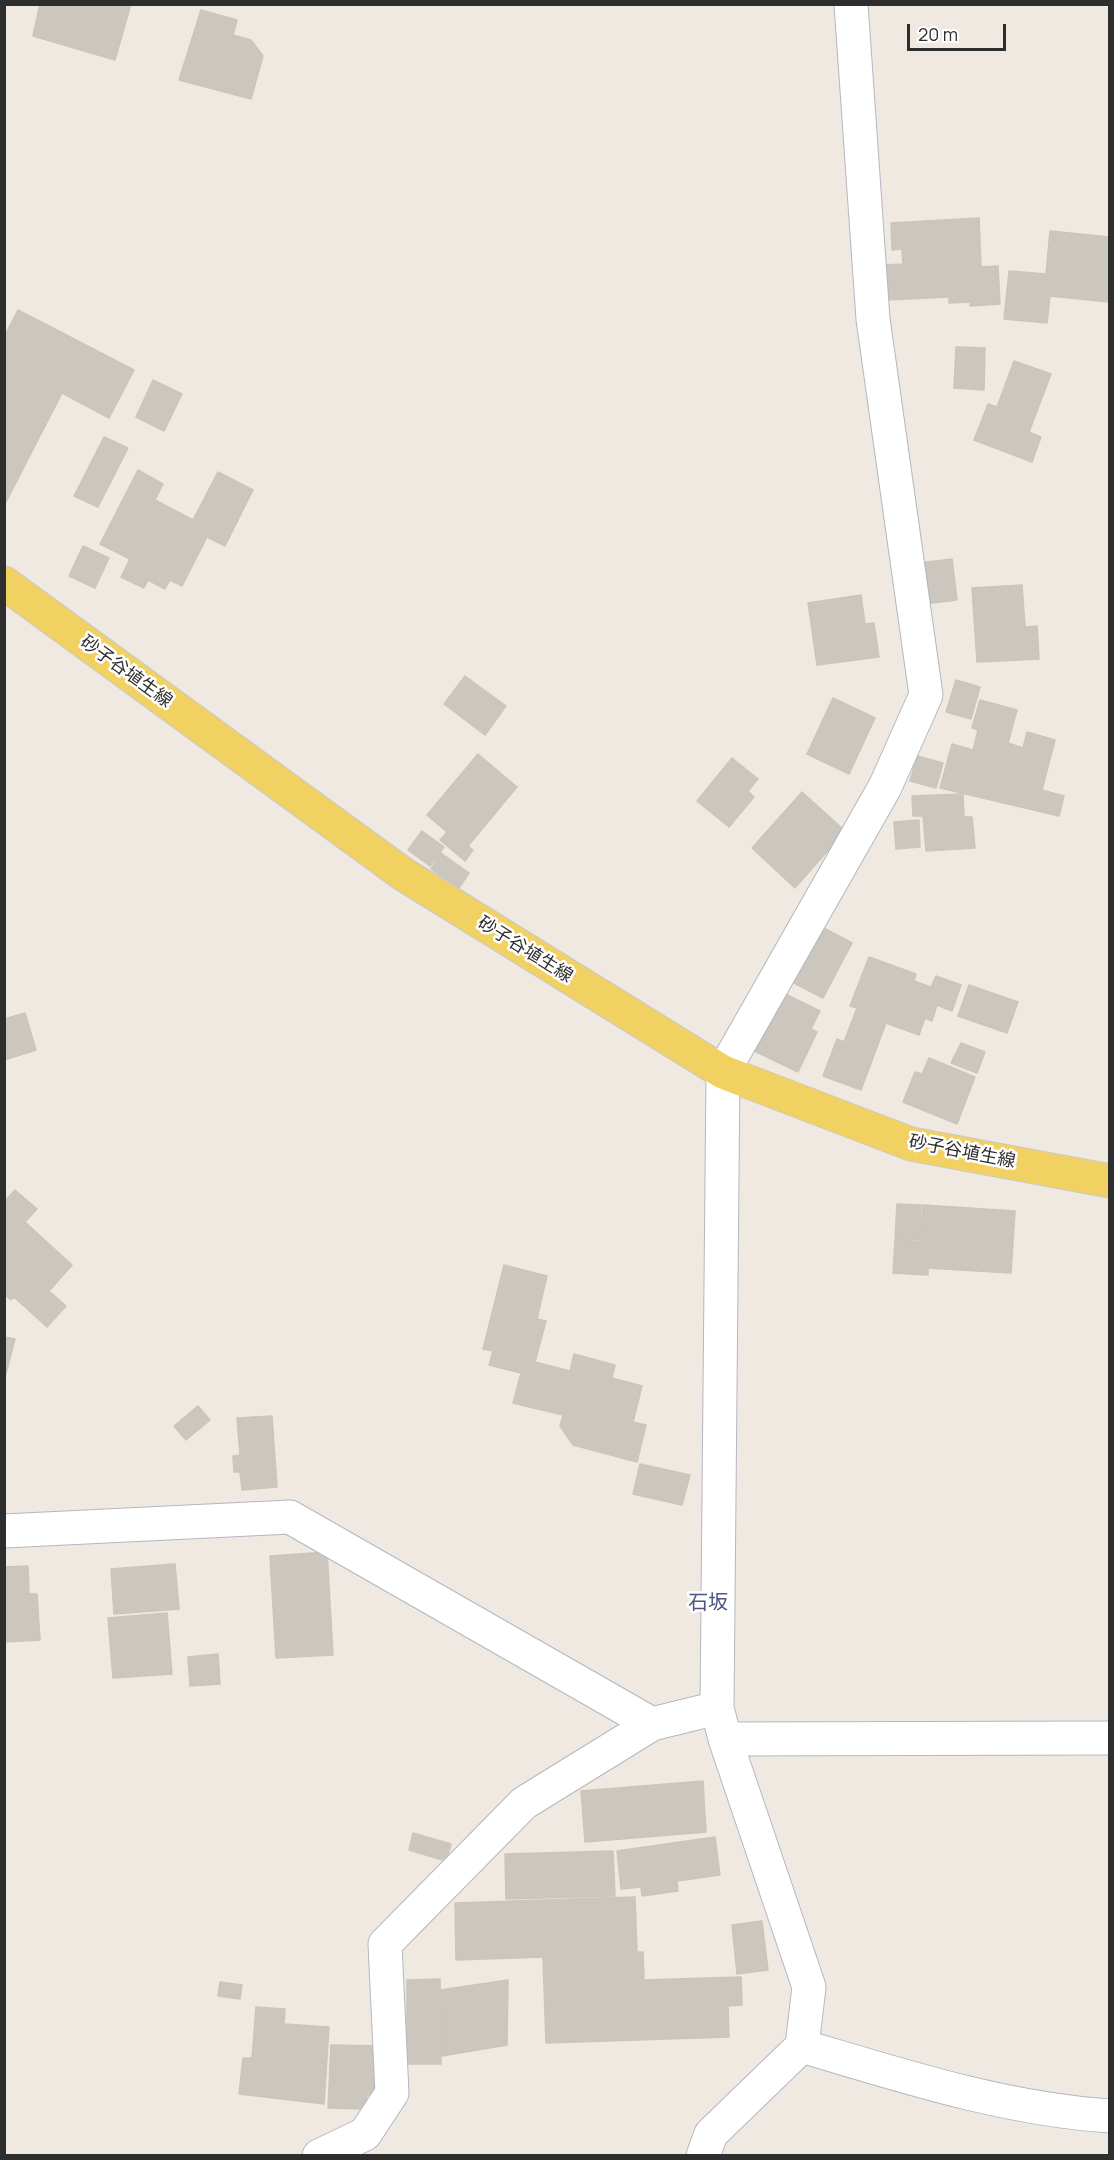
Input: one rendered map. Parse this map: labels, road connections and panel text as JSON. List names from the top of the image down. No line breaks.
{"streets":{"main road":["砂子谷埴生線"]},"districts":["石坂"],"scale_bar":"20 m"}
